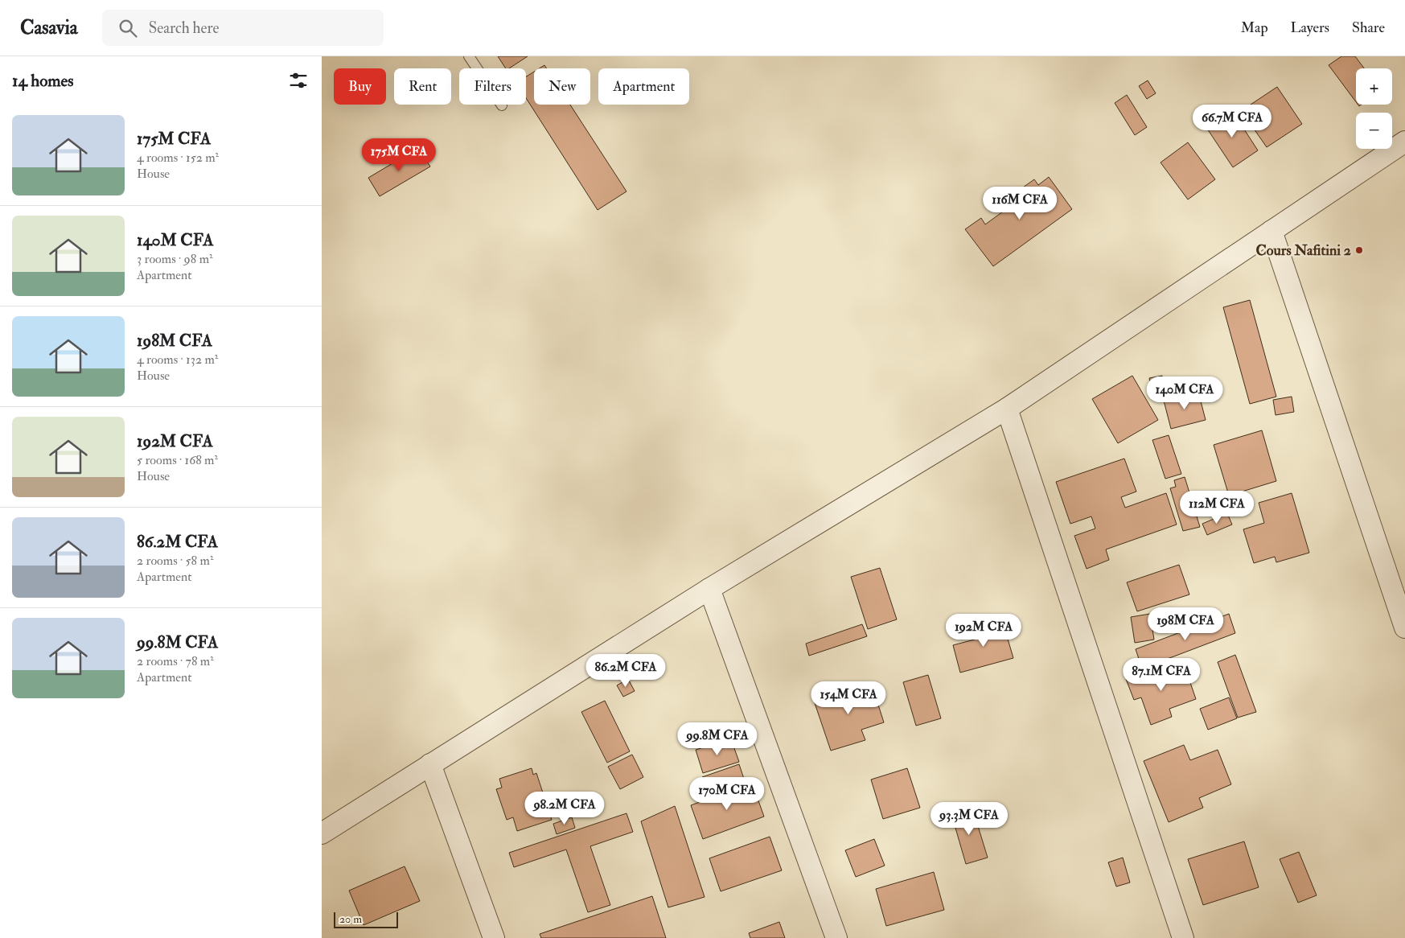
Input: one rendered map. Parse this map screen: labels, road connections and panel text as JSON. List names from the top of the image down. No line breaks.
{"places":["Cours Nafitini 2"],"scale_bar":"20 m","page":{"header":"Casavia","search":"Search here","nav":["Map","Layers","Share"],"heading":"14 homes","map_buttons":["+","−"],"chip":["Buy","Rent","Filters","New","Apartment"],"list":[{"name":"175M CFA","note":"4 rooms · 152 m² · House"},{"name":"140M CFA","note":"3 rooms · 98 m² · Apartment"},{"name":"198M CFA","note":"4 rooms · 132 m² · House"},{"name":"192M CFA","note":"5 rooms · 168 m² · House"},{"name":"86.2M CFA","note":"2 rooms · 58 m² · Apartment"},{"name":"99.8M CFA","note":"2 rooms · 78 m² · Apartment"}],"price":["66.7M CFA","175M CFA","116M CFA","140M CFA","112M CFA","198M CFA","192M CFA","86.2M CFA","87.1M CFA","154M CFA","99.8M CFA","170M CFA","98.2M CFA","93.3M CFA"],"scale":"20 m"}}
